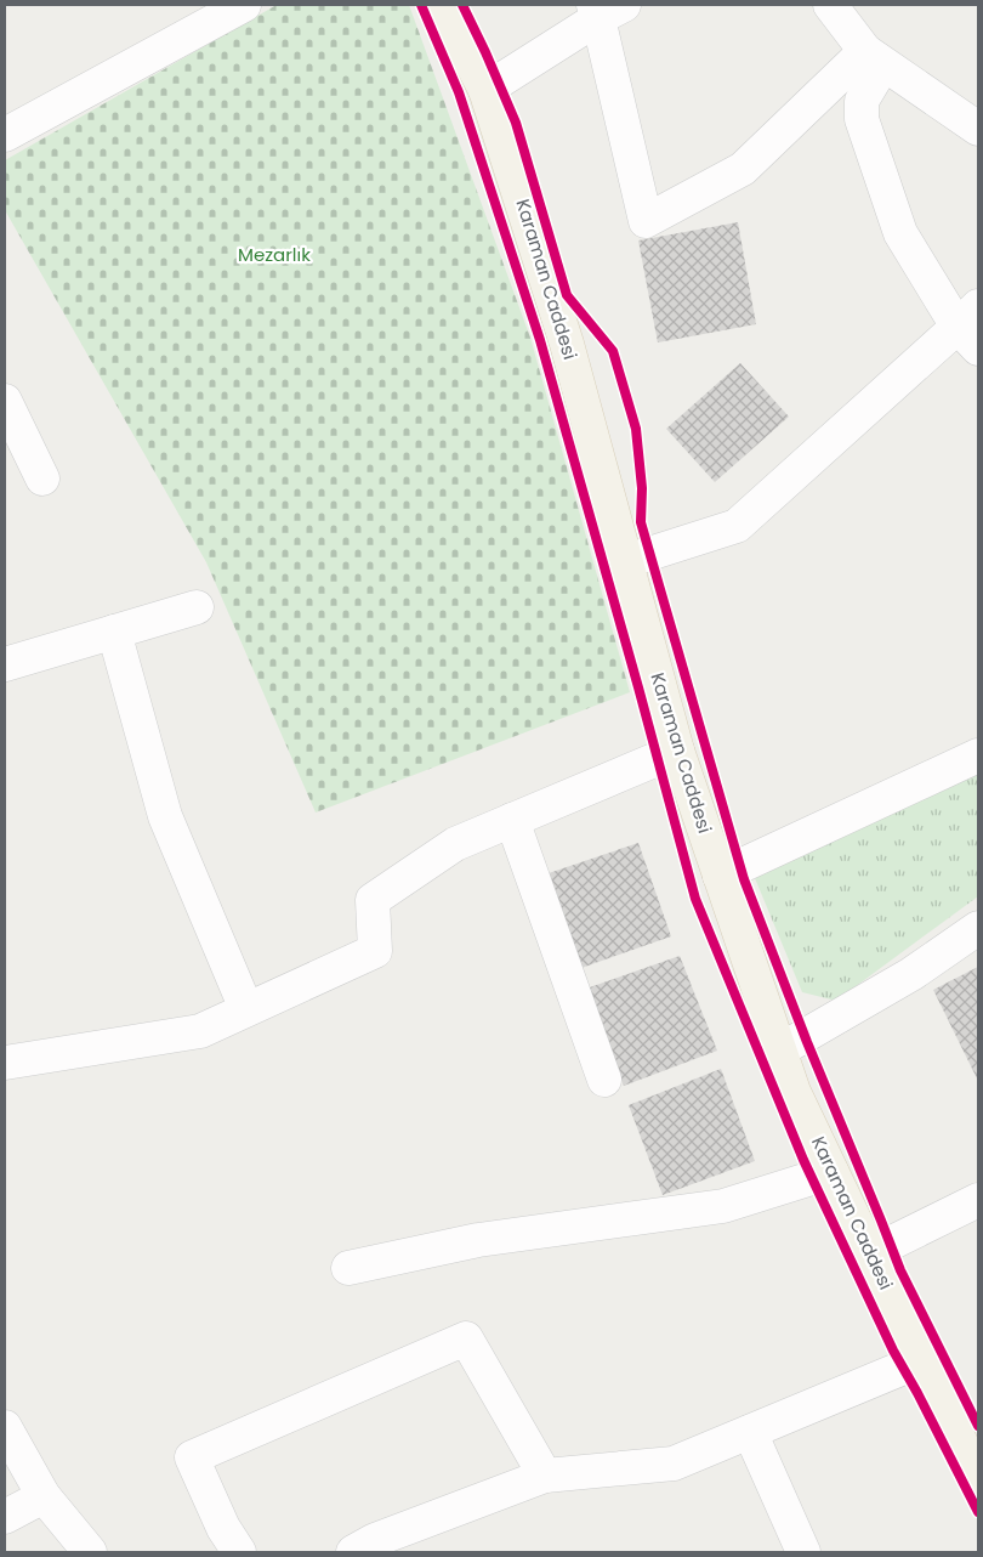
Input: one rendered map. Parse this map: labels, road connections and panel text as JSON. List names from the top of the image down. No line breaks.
{"streets":{"main road":["Karaman Caddesi"]},"parks":["Mezarlık"]}
